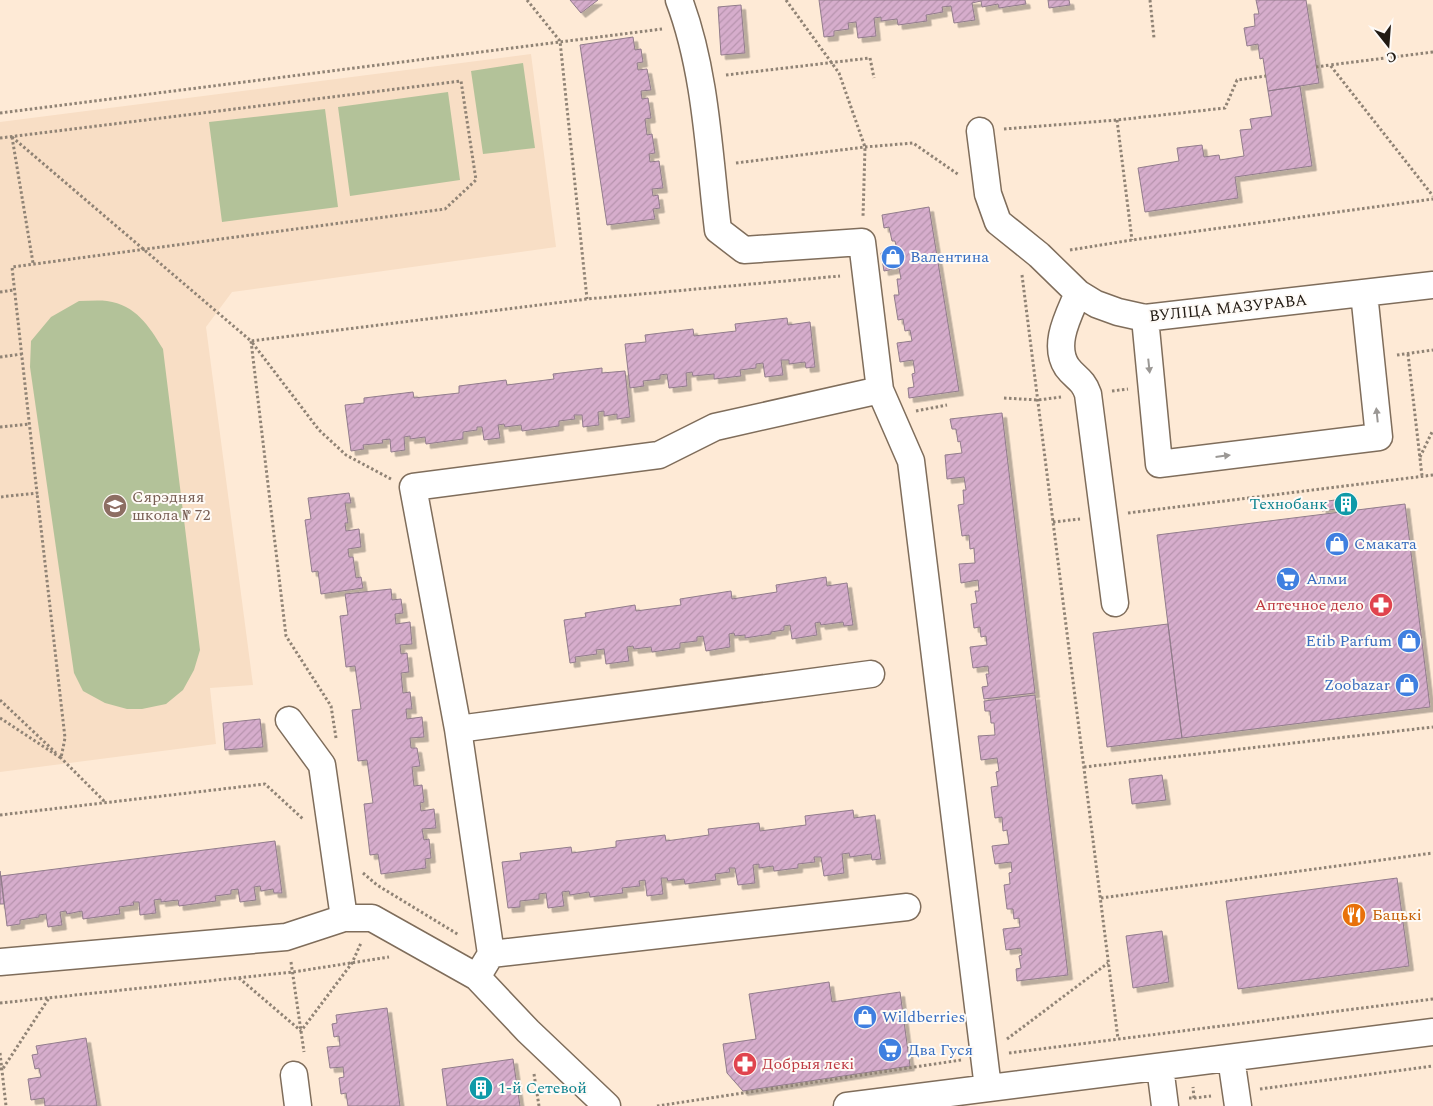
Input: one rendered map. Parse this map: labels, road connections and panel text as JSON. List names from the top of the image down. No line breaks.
{"streets":{"lane":["ВУЛІЦА МАЗУРАВА"]},"places":{"shop":["Валентина","Смаката","Etib Parfum","Zoobazar","Wildberries"],"building":["Технобанк","1-й Сетевой"],"school or university":["Сярэдняя школа № 72"],"supermarket":["Алми","Два Гуся"],"pharmacy":["Аптечное дело","Добрыя лекі"],"restaurant":["Бацькі"]},"north":"bottom"}
